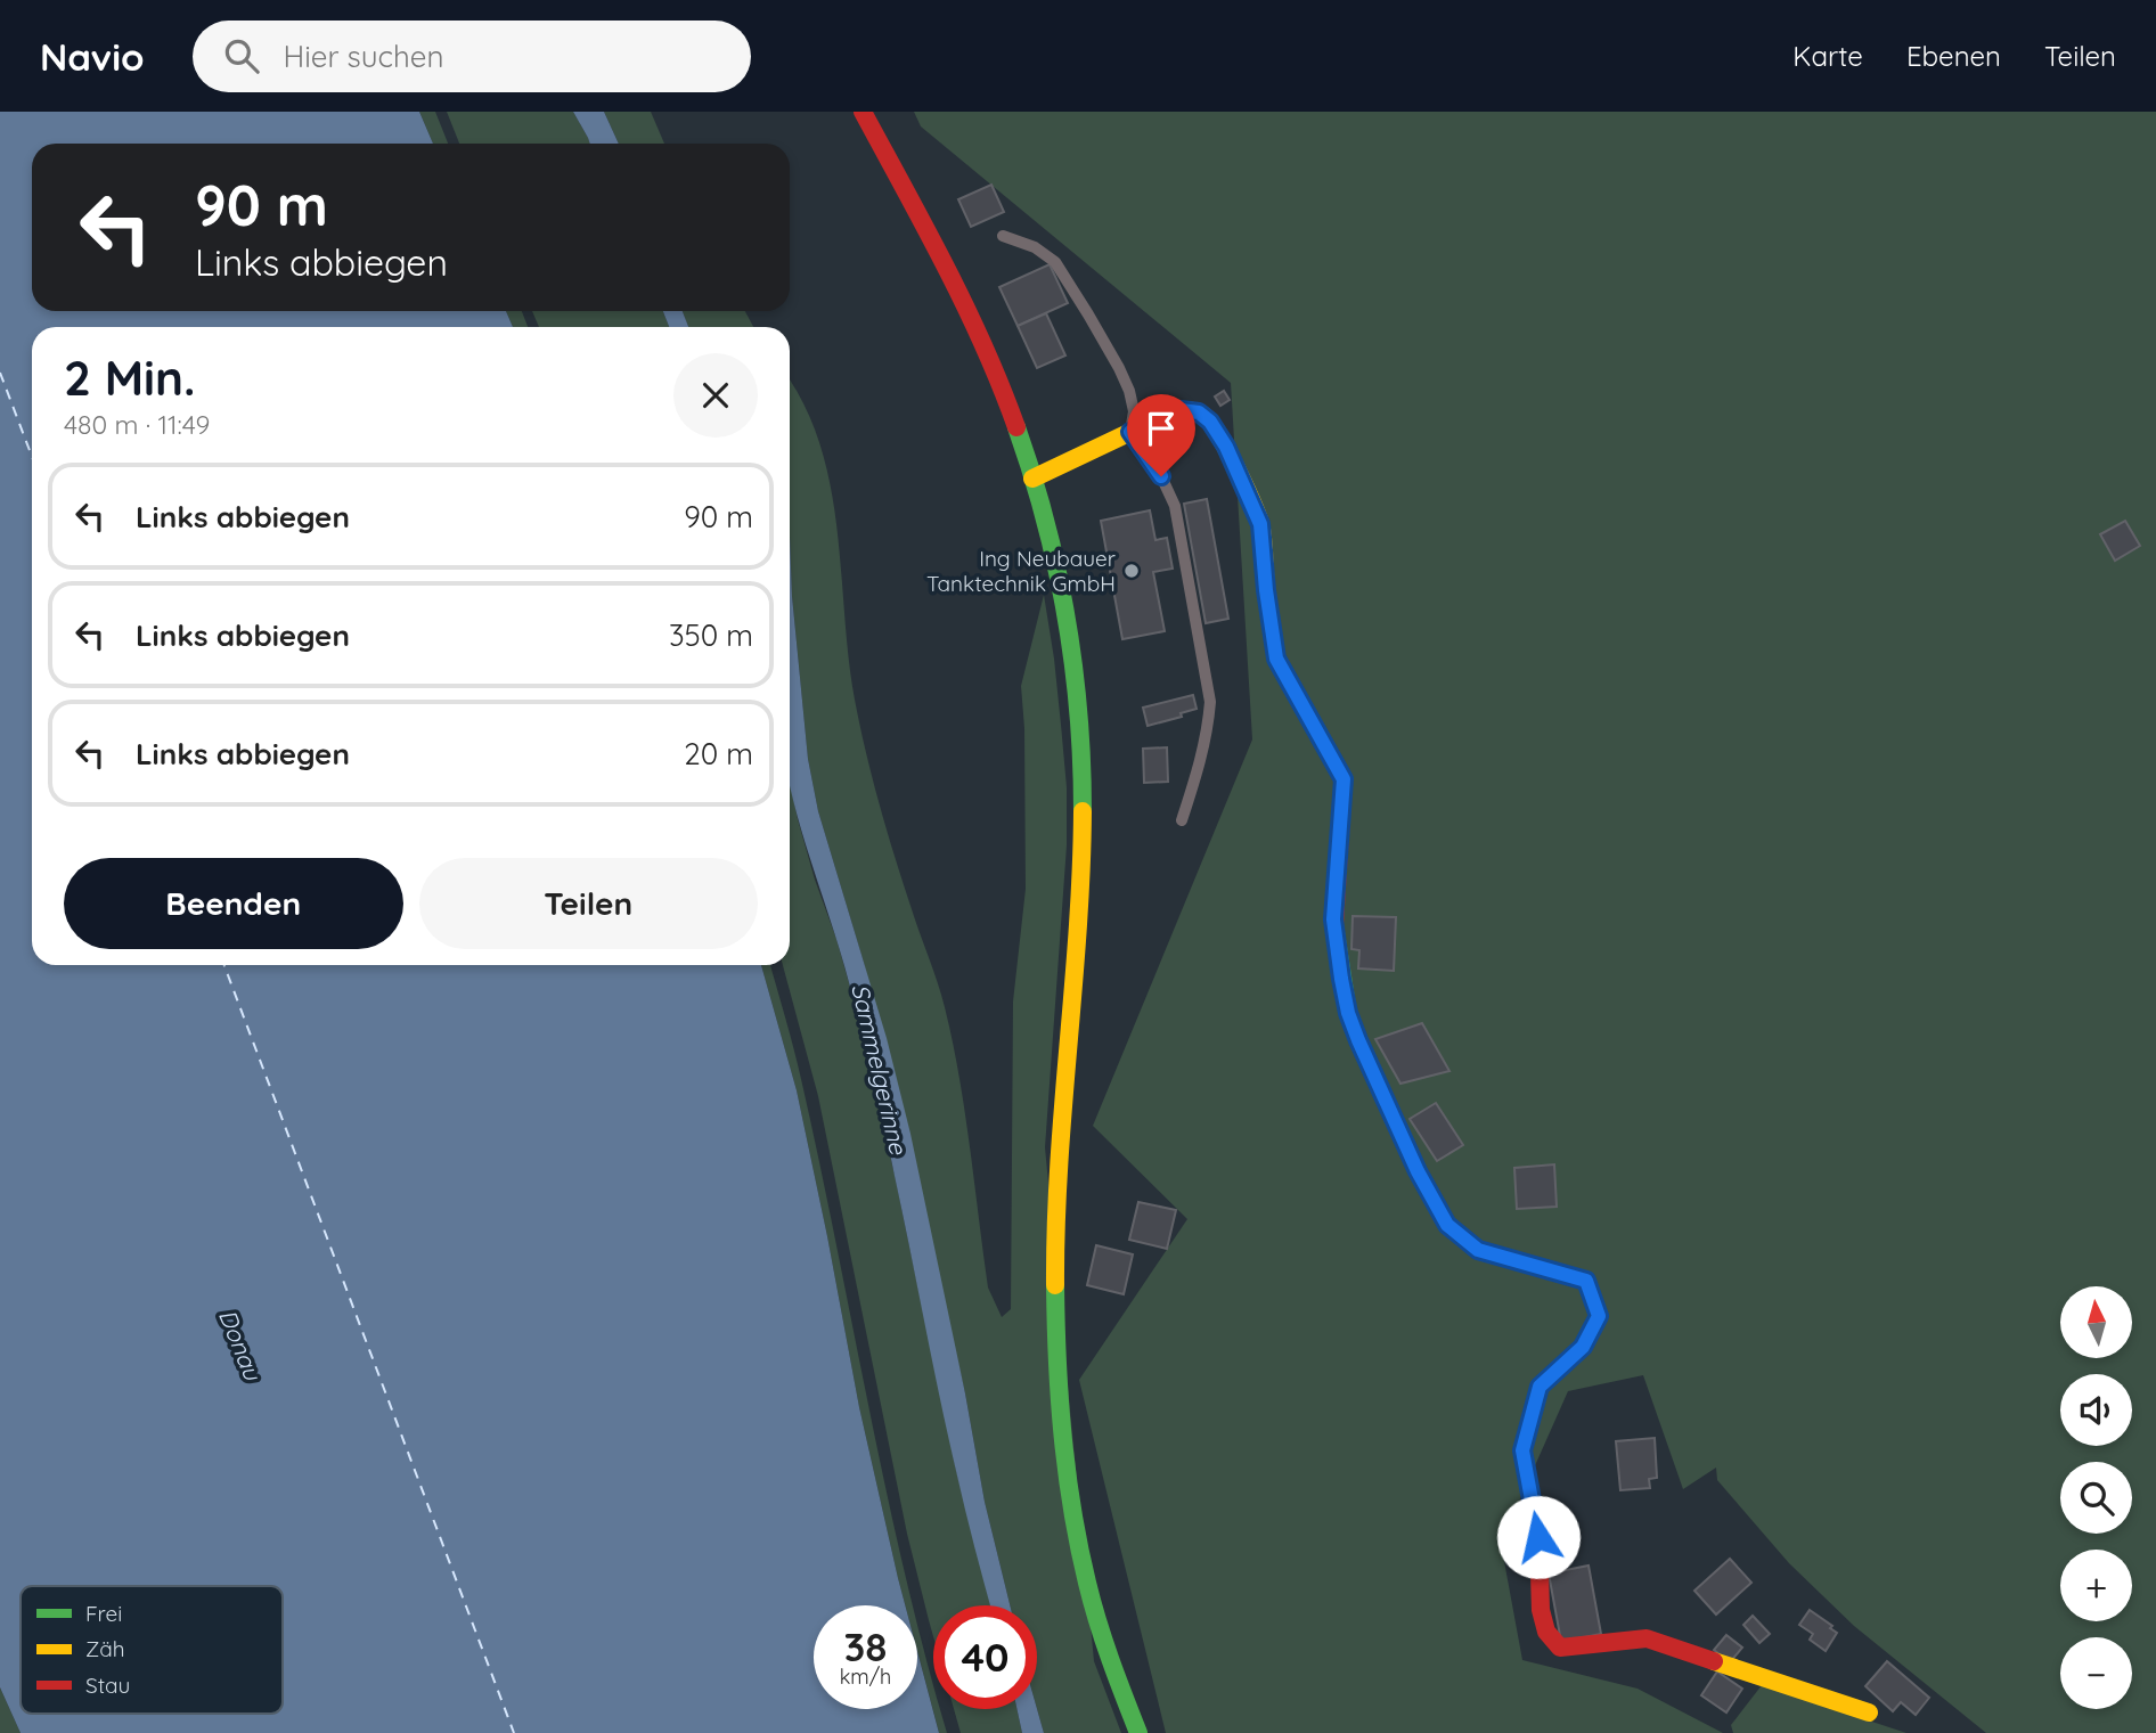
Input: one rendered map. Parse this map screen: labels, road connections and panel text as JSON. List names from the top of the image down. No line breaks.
{"water":["Sammelgerinne","Donau"],"places":["Ing Neubauer Tanktechnik GmbH"],"legend":["Frei","Zäh","Stau"],"north":"top","page":{"header":"Navio","search":"Hier suchen","nav":["Karte","Ebenen","Teilen"],"turn":["90 m","Links abbiegen"],"heading":["2 Min.","480 m · 11:49"],"list":[{"name":"Links abbiegen","value":"90 m"},{"name":"Links abbiegen","value":"350 m"},{"name":"Links abbiegen","value":"20 m"}],"buttons":["Beenden","Teilen"],"map_buttons":["+","−"],"speed":"38 km/h","limit":"40"}}
